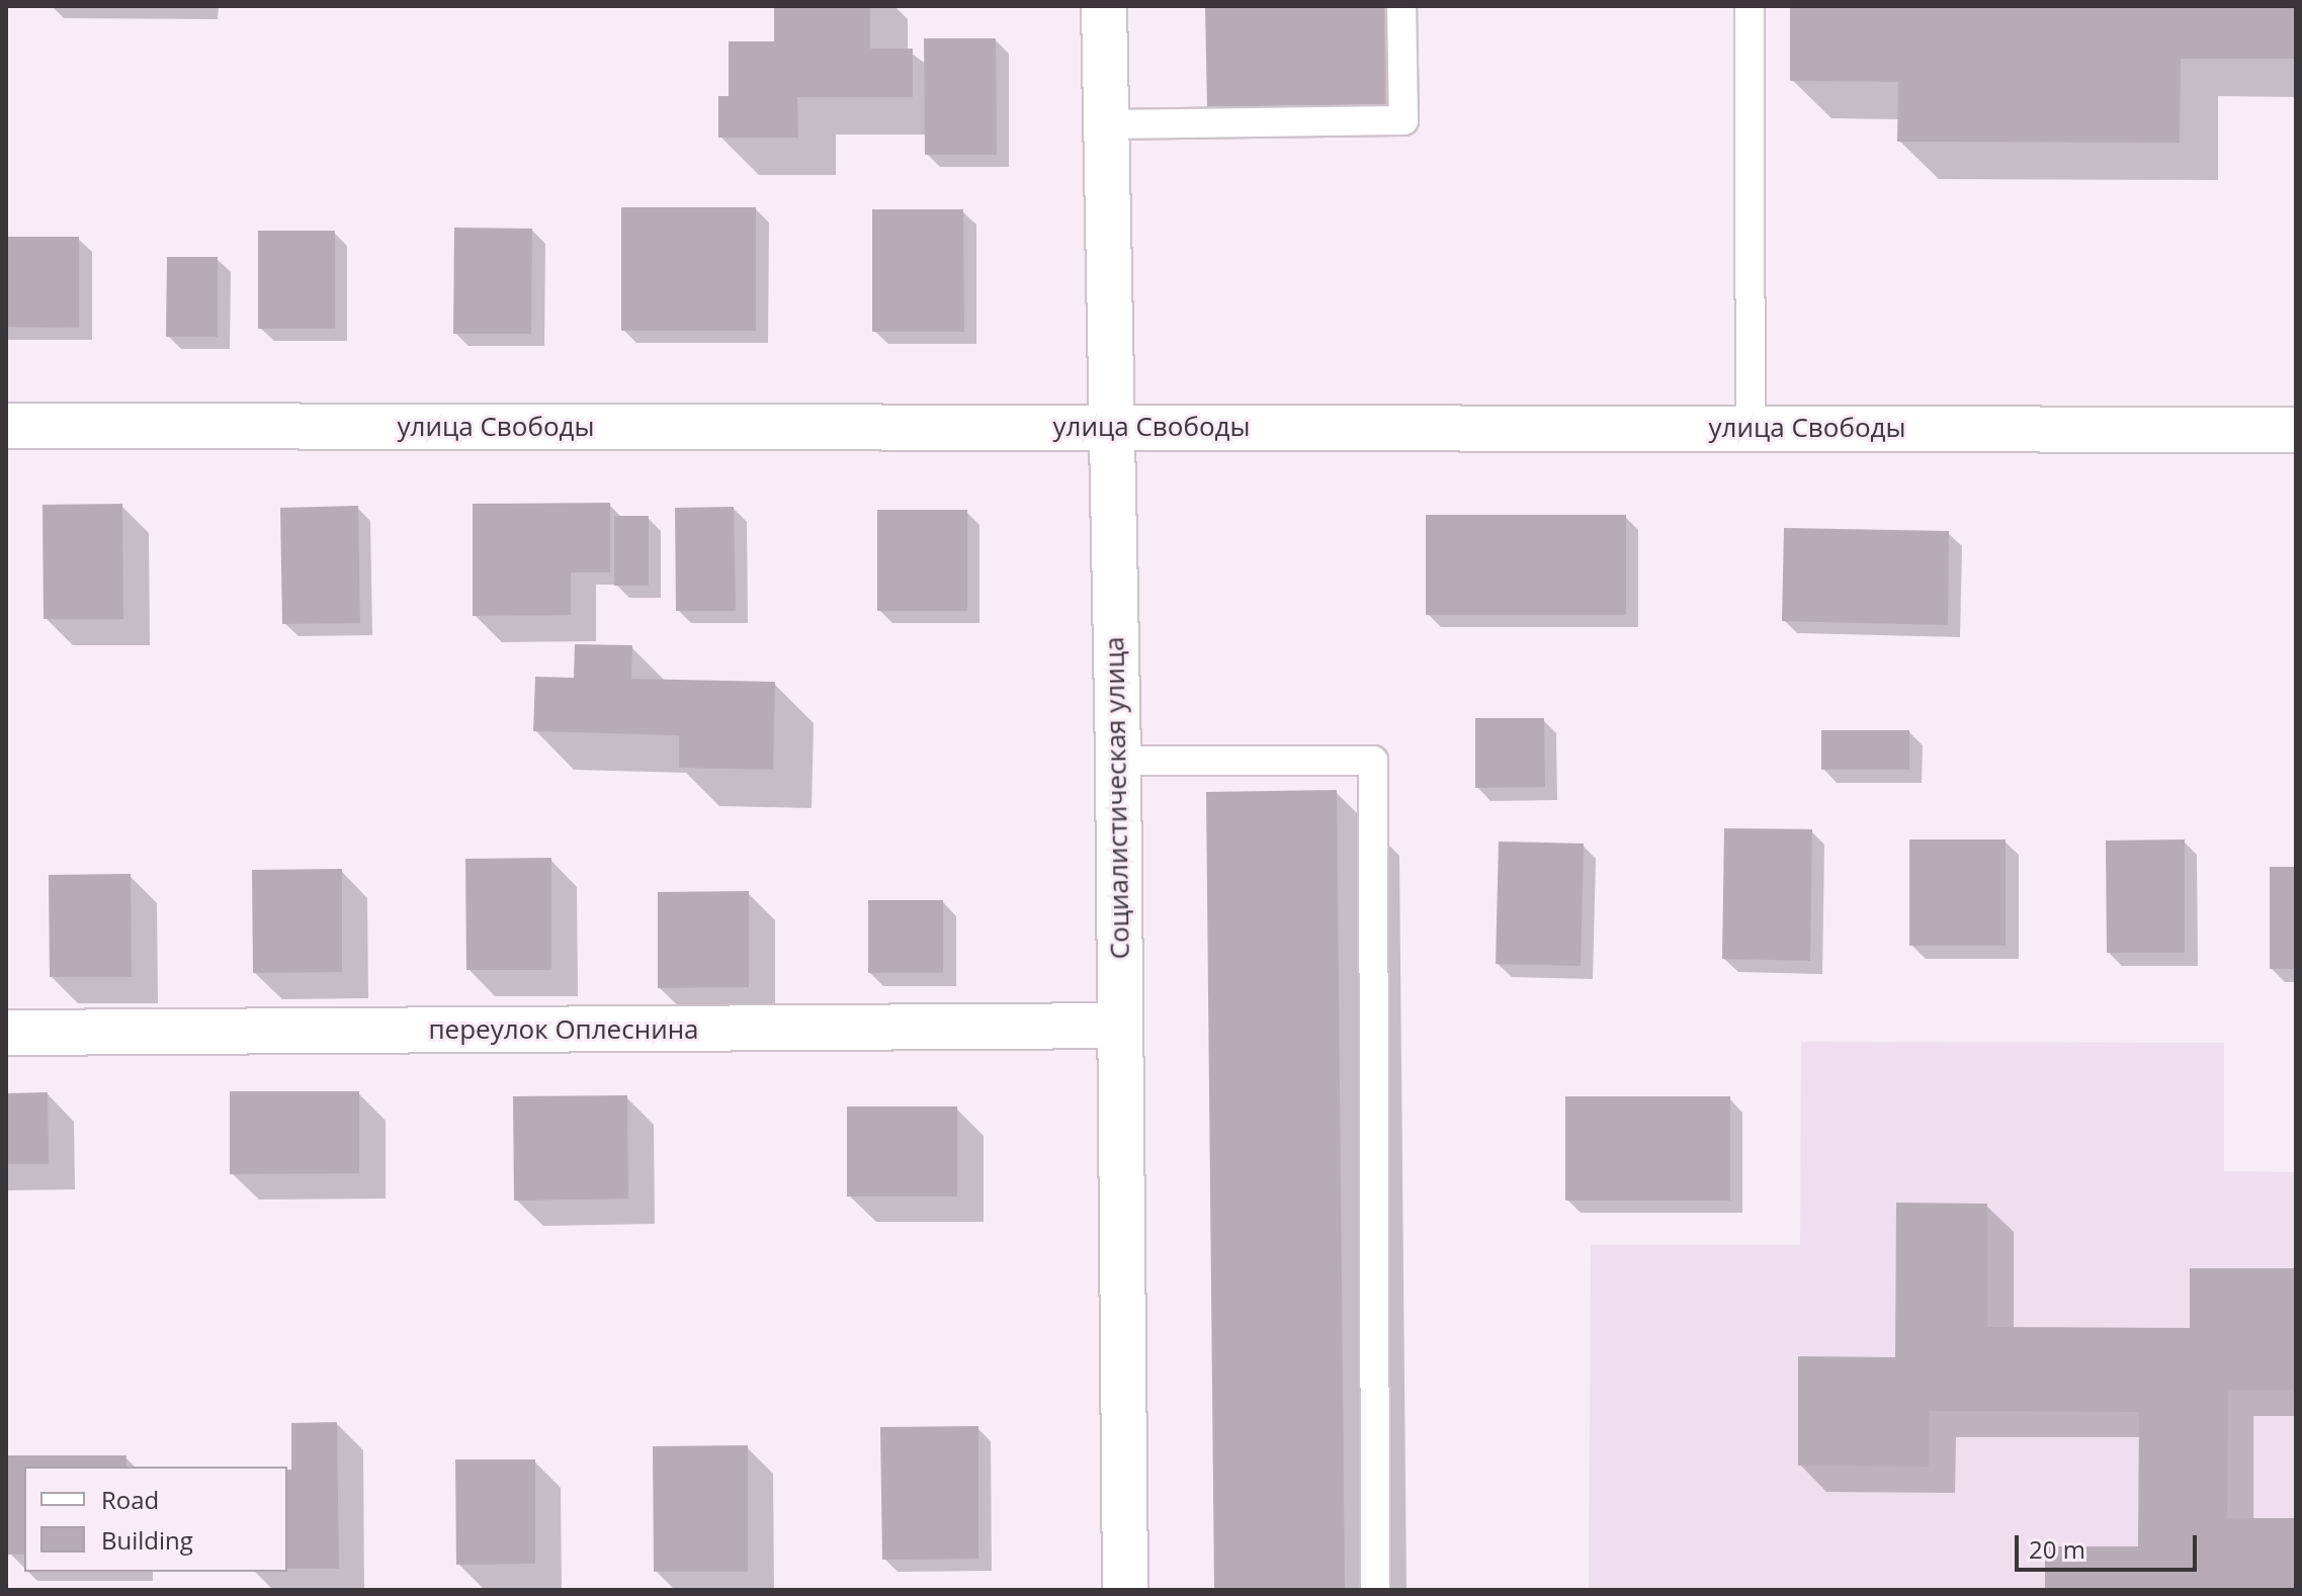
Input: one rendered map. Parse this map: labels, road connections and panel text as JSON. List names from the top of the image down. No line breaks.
{"streets":{"street":["улица Свободы","Социалистическая улица","переулок Оплеснина"]},"crossings":[["улица Свободы","Социалистическая улица"],["Социалистическая улица","переулок Оплеснина"]],"legend":["Road","Building"],"scale_bar":"20 m"}
